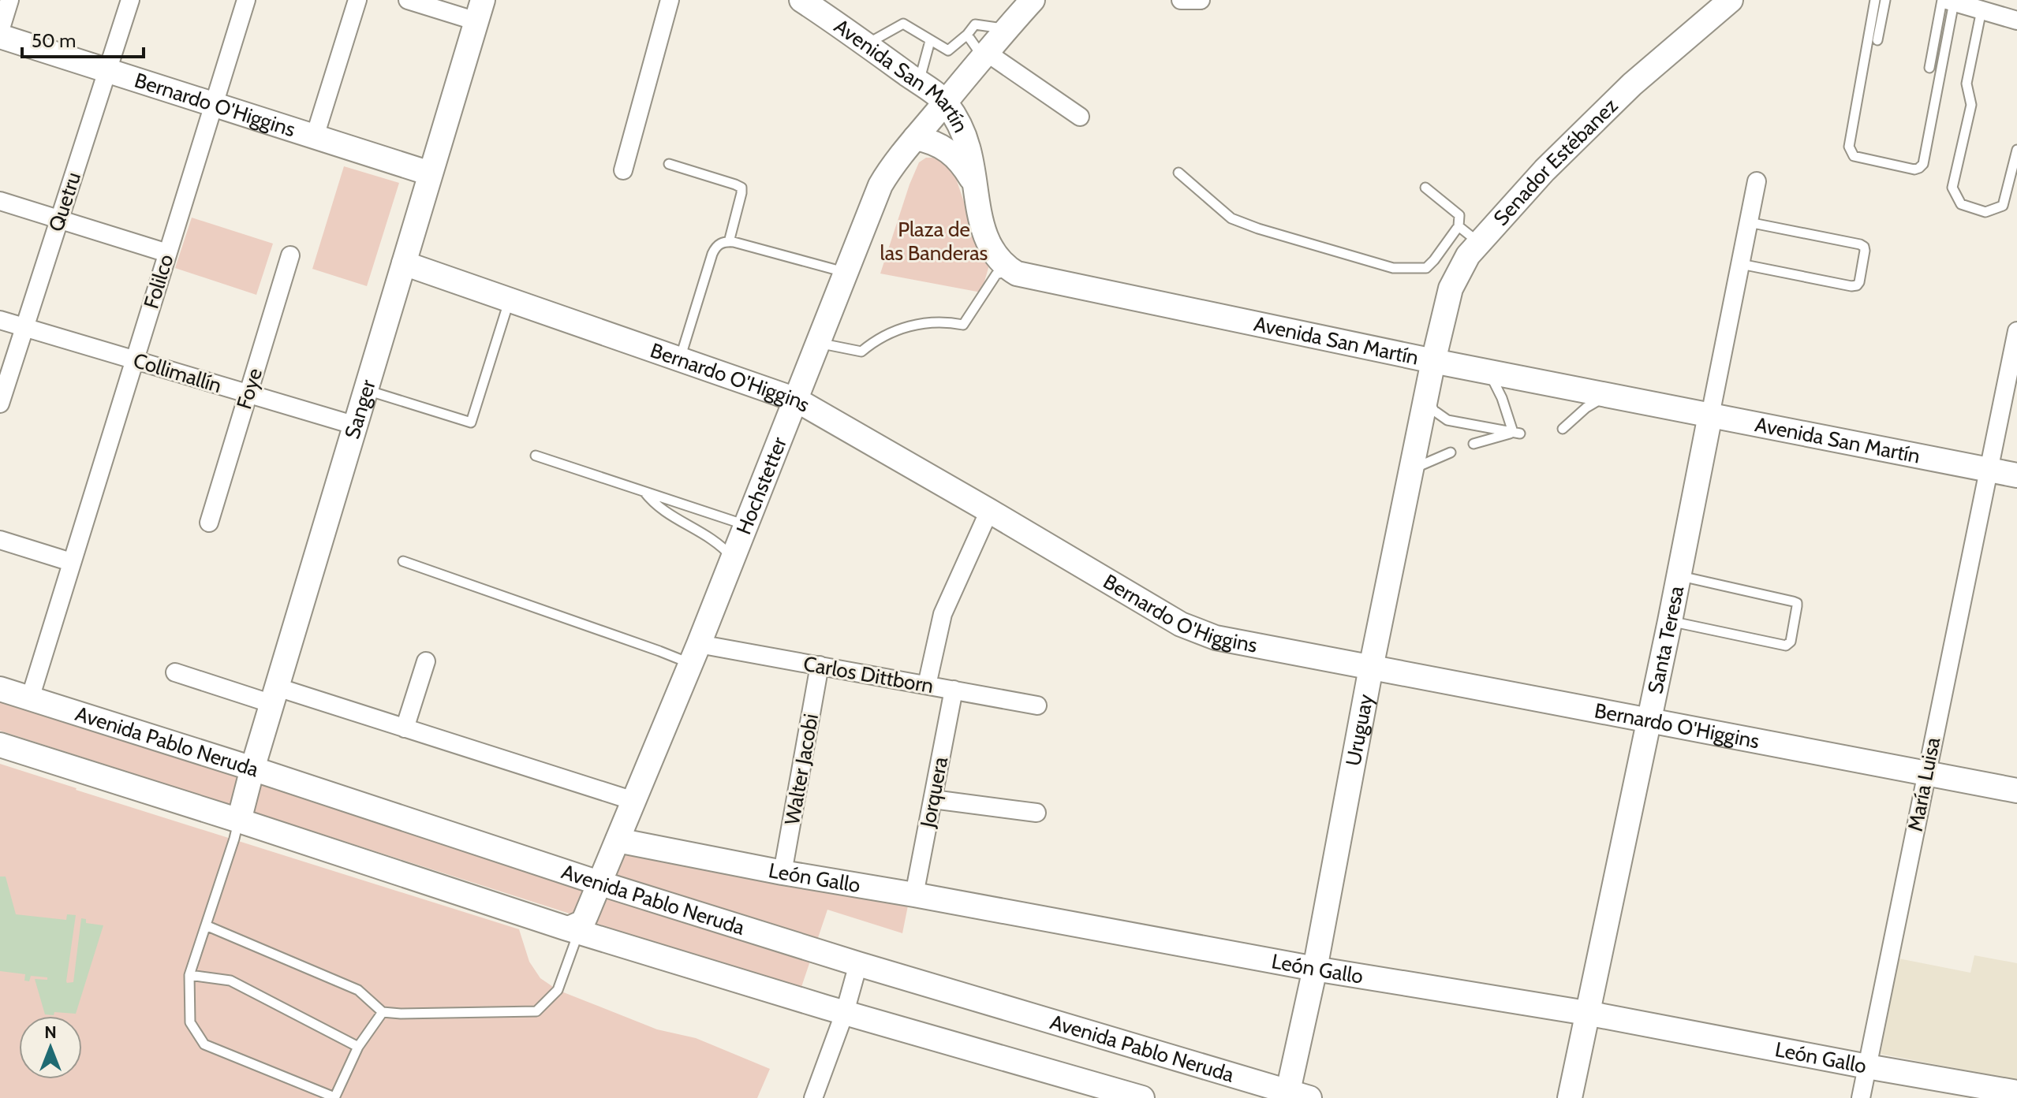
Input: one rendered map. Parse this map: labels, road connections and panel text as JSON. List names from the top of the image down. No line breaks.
{"streets":{"main road":["Avenida San Martín","Bernardo O'Higgins","Senador Estébanez","Sanger","Hochstetter","Santa Teresa","Uruguay","Avenida Pablo Neruda","León Gallo"],"street":["Quetru","Folilco","Collimallín","Foye","Carlos Dittborn","Walter Jacobi","María Luisa","Jorquera"]},"crossings":[["Avenida San Martín","Senador Estébanez"],["Avenida San Martín","Hochstetter"],["Avenida San Martín","Santa Teresa"],["Avenida San Martín","Uruguay"],["Avenida San Martín","María Luisa"],["Bernardo O'Higgins","Quetru"],["Bernardo O'Higgins","Folilco"],["Bernardo O'Higgins","Sanger"],["Bernardo O'Higgins","Hochstetter"],["Bernardo O'Higgins","Santa Teresa"],["Bernardo O'Higgins","Uruguay"],["Bernardo O'Higgins","María Luisa"],["Senador Estébanez","Uruguay"],["Quetru","Collimallín"],["Folilco","Collimallín"],["Folilco","Avenida Pablo Neruda"],["Collimallín","Foye"],["Collimallín","Sanger"],["Sanger","Avenida Pablo Neruda"],["Hochstetter","Carlos Dittborn"],["Hochstetter","Avenida Pablo Neruda"],["Hochstetter","León Gallo"],["Santa Teresa","León Gallo"],["Carlos Dittborn","Walter Jacobi"],["Carlos Dittborn","Jorquera"],["Uruguay","Avenida Pablo Neruda"],["Uruguay","León Gallo"],["Walter Jacobi","León Gallo"],["María Luisa","León Gallo"],["Jorquera","León Gallo"]],"parks":["Plaza de las Banderas"],"scale_bar":"50 m","north":"top"}
